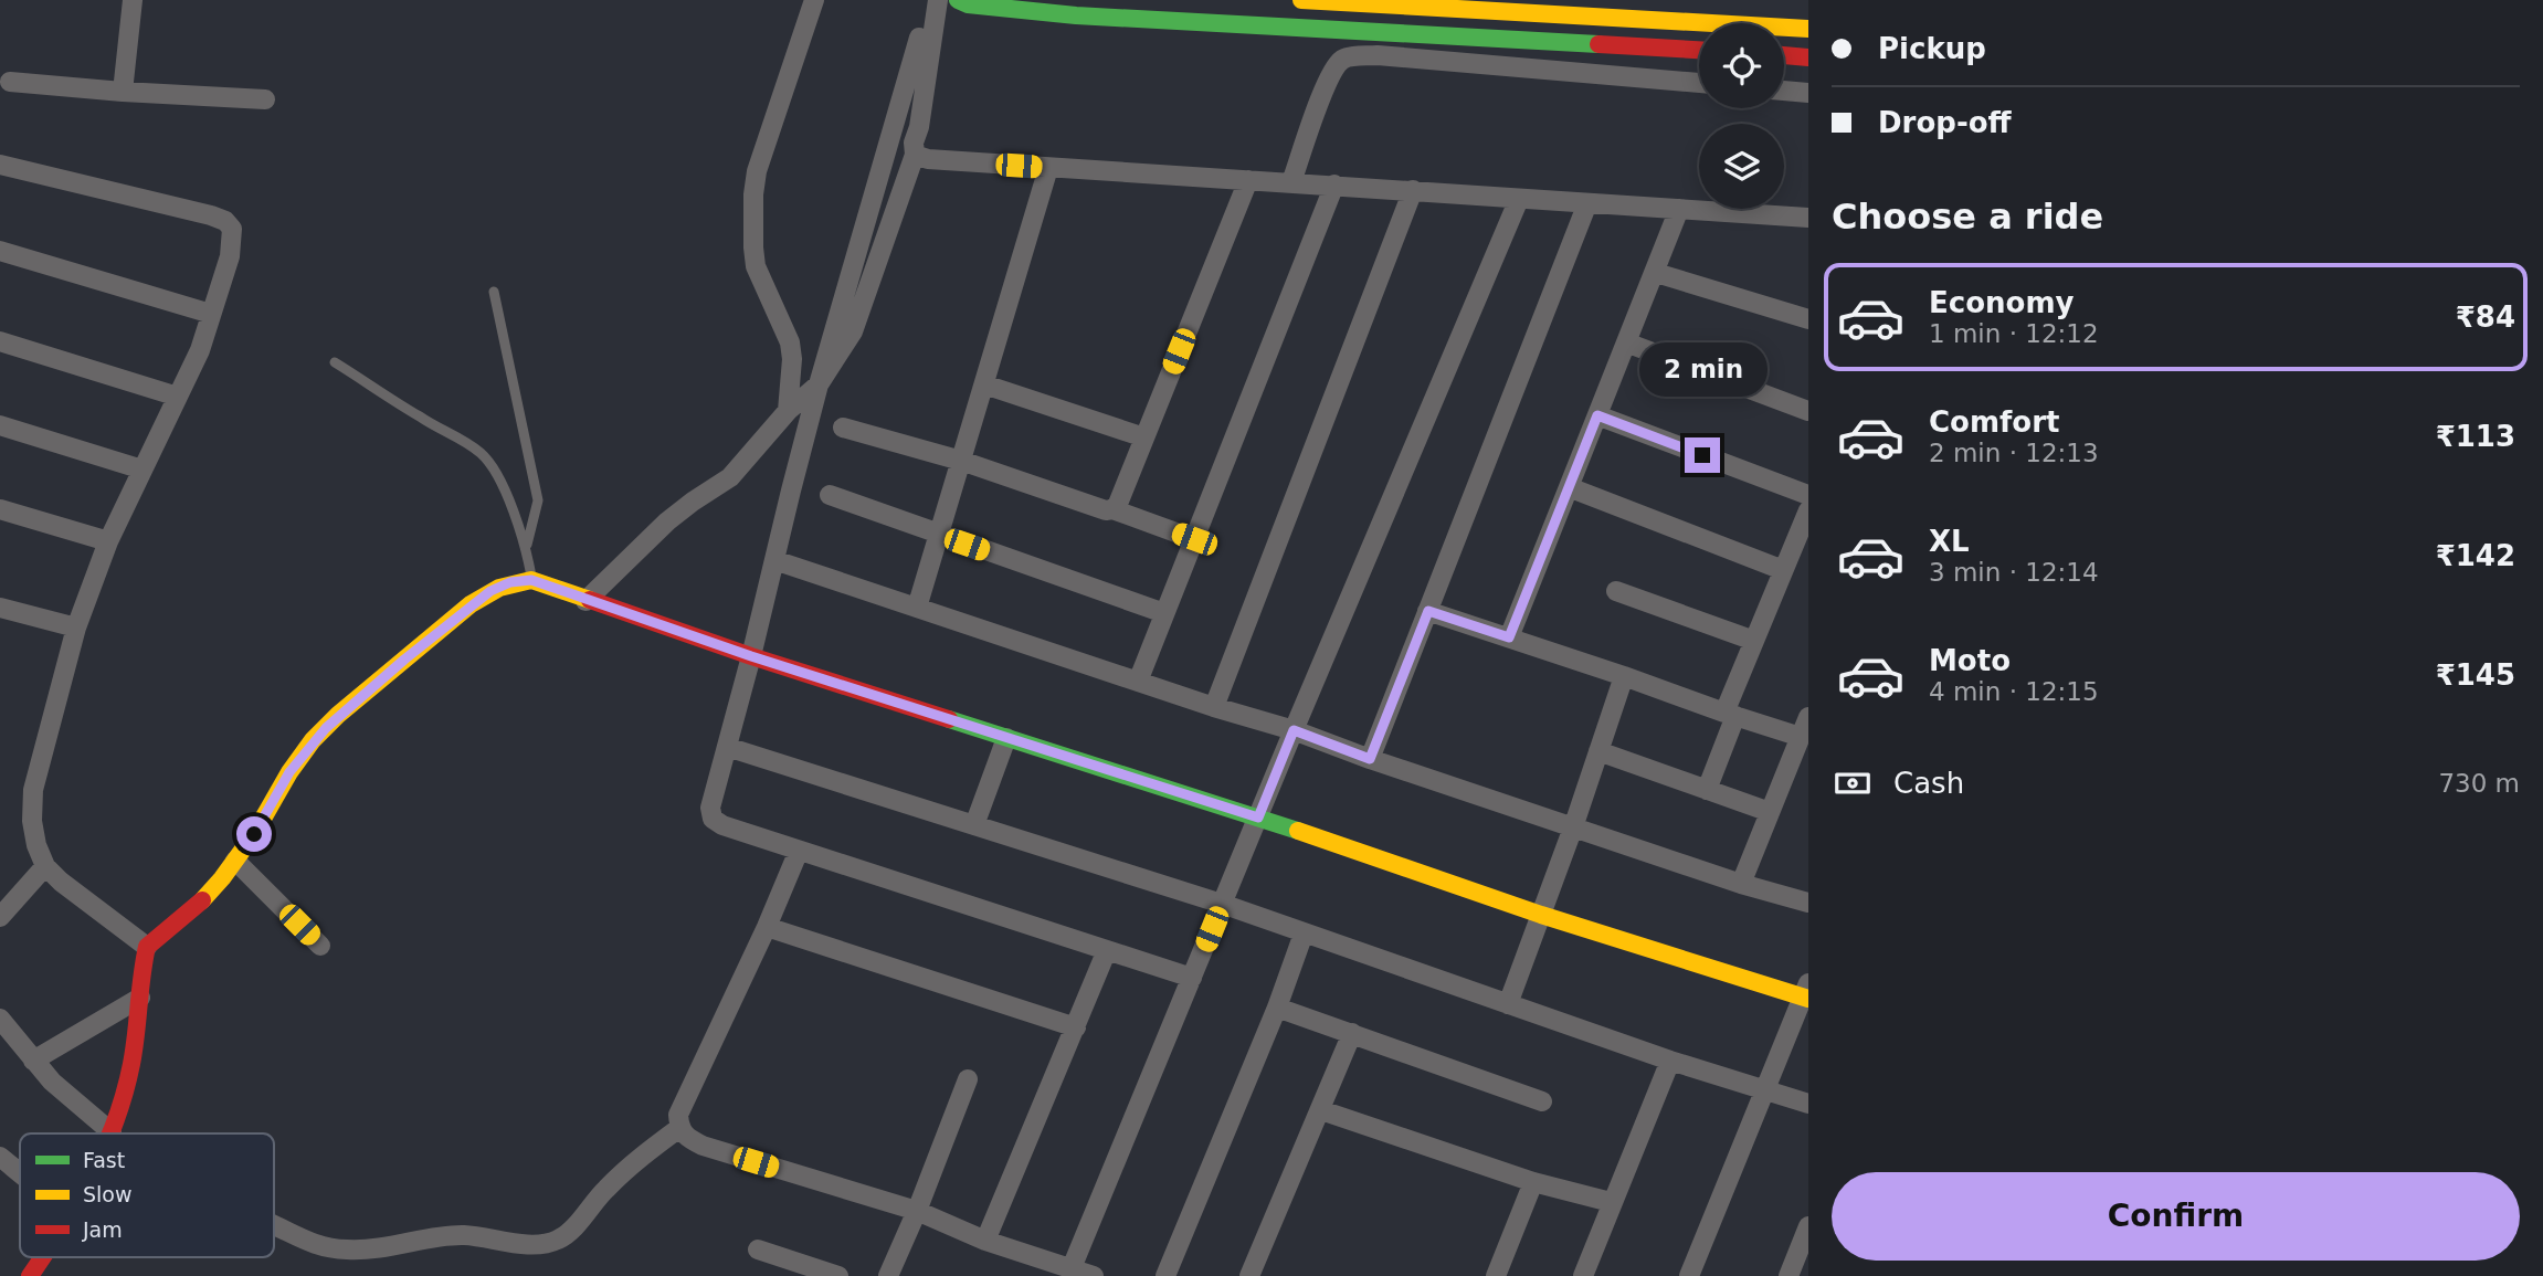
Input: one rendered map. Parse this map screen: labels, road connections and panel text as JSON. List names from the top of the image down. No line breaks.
{"legend":["Fast","Slow","Jam"],"page":{"banner":["Pickup","Drop-off"],"heading":"Choose a ride","list":[{"name":"Economy","note":"1 min · 12:12","value":"₹84"},{"name":"Comfort","note":"2 min · 12:13","value":"₹113"},{"name":"XL","note":"3 min · 12:14","value":"₹142"},{"name":"Moto","note":"4 min · 12:15","value":"₹145"}],"bubble":"2 min","pay":["Cash","730 m"],"buttons":"Confirm"}}
